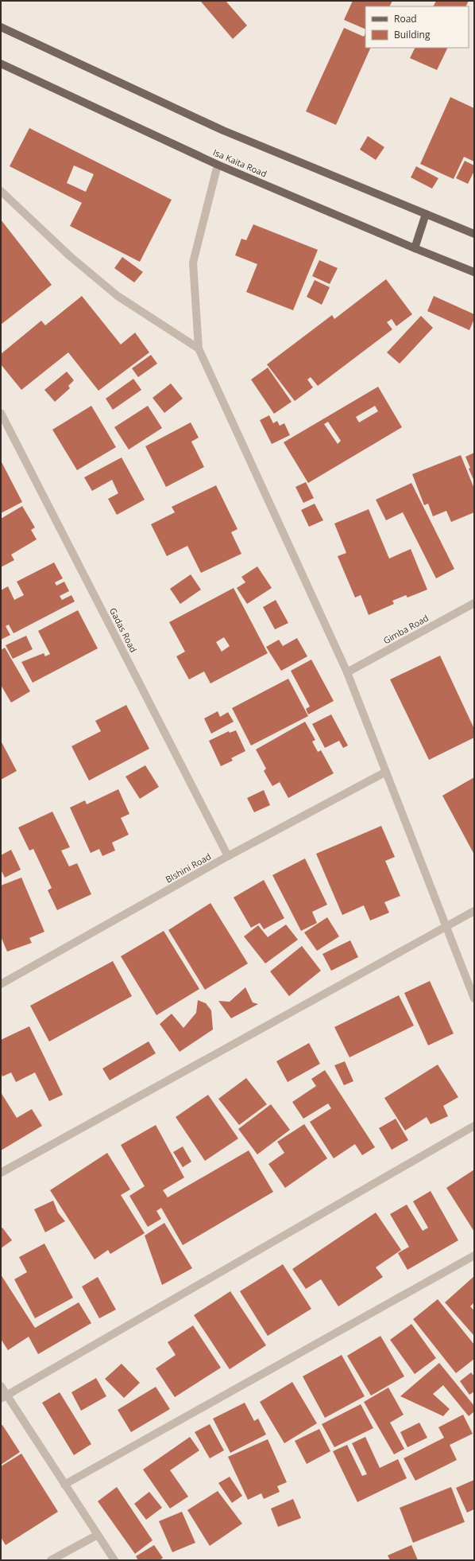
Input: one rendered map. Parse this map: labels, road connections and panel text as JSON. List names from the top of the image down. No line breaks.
{"streets":{"main road":["Isa Kaita Road"],"street":["Gimba Road","Gadas Road","BIshini Road"]},"crossings":[["Gadas Road","BIshini Road"]],"legend":["Road","Building"]}
